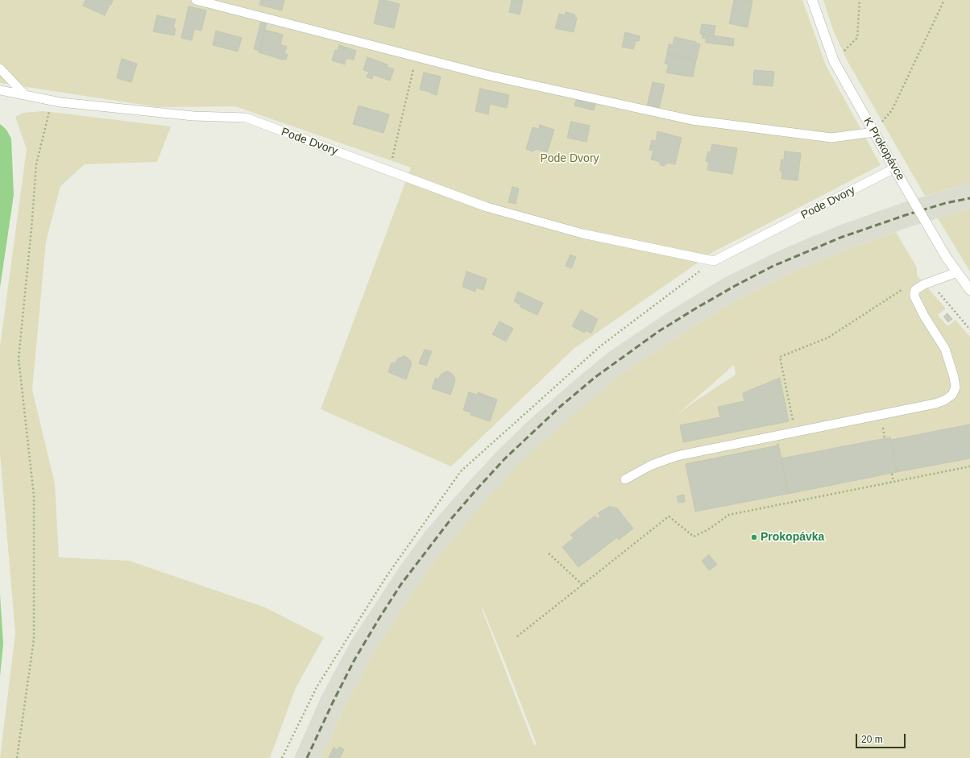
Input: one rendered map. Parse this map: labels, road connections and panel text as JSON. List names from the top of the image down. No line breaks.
{"streets":{"street":["K Prokopávce"],"lane":["Pode Dvory"]},"crossings":[["Pode Dvory","K Prokopávce"]],"parks":["Pode Dvory"],"places":["Prokopávka"],"scale_bar":"20 m"}
